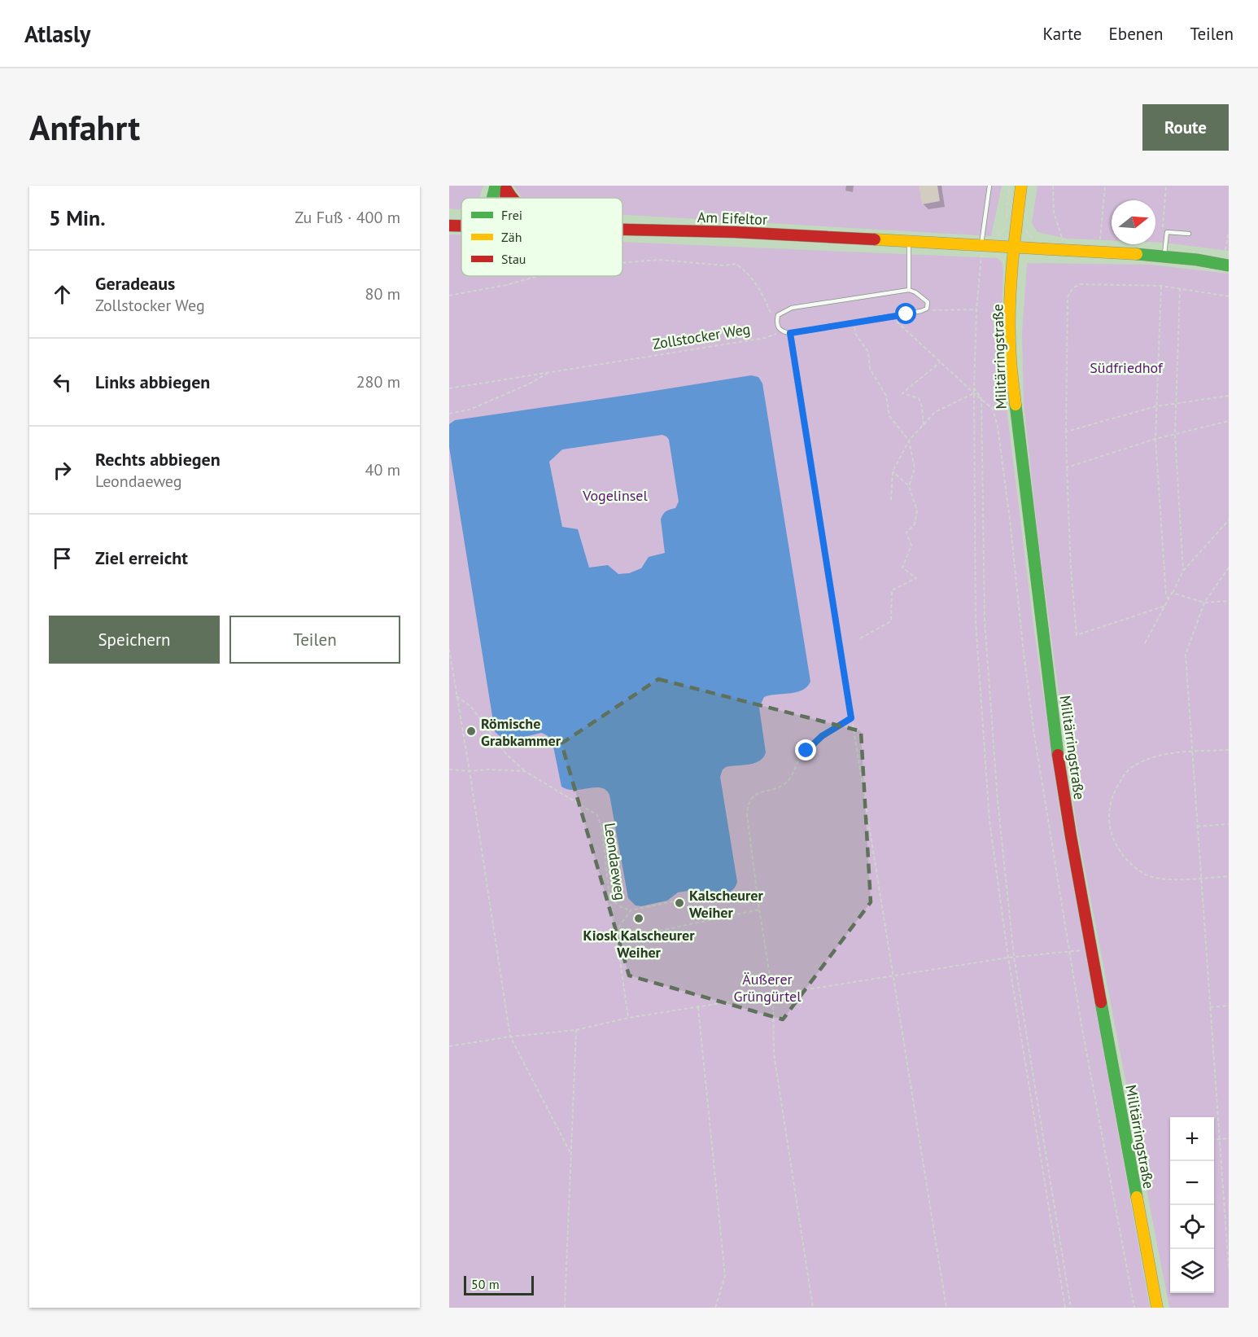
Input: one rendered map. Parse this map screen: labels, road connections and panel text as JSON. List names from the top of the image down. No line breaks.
{"streets":{"main road":["Am Eifeltor","Militärringstraße"],"path":["Zollstocker Weg","Leondaeweg"]},"crossings":[["Am Eifeltor","Militärringstraße"]],"parks":["Südfriedhof","Vogelinsel","Äußerer Grüngürtel"],"places":["Römische Grabkammer","Kalscheurer Weiher","Kiosk Kalscheurer Weiher"],"legend":["Frei","Zäh","Stau"],"scale_bar":"50 m","north":"right","page":{"header":"Atlasly","nav":["Karte","Ebenen","Teilen"],"buttons":["Route",["Speichern","Teilen"]],"title":"Anfahrt","heading":["5 Min.","Zu Fuß · 400 m"],"list":[["Geradeaus","Zollstocker Weg","80 m"],["Links abbiegen","280 m"],["Rechts abbiegen","Leondaeweg","40 m"],"Ziel erreicht"],"map_buttons":["+","−"],"scale":"50 m"}}
